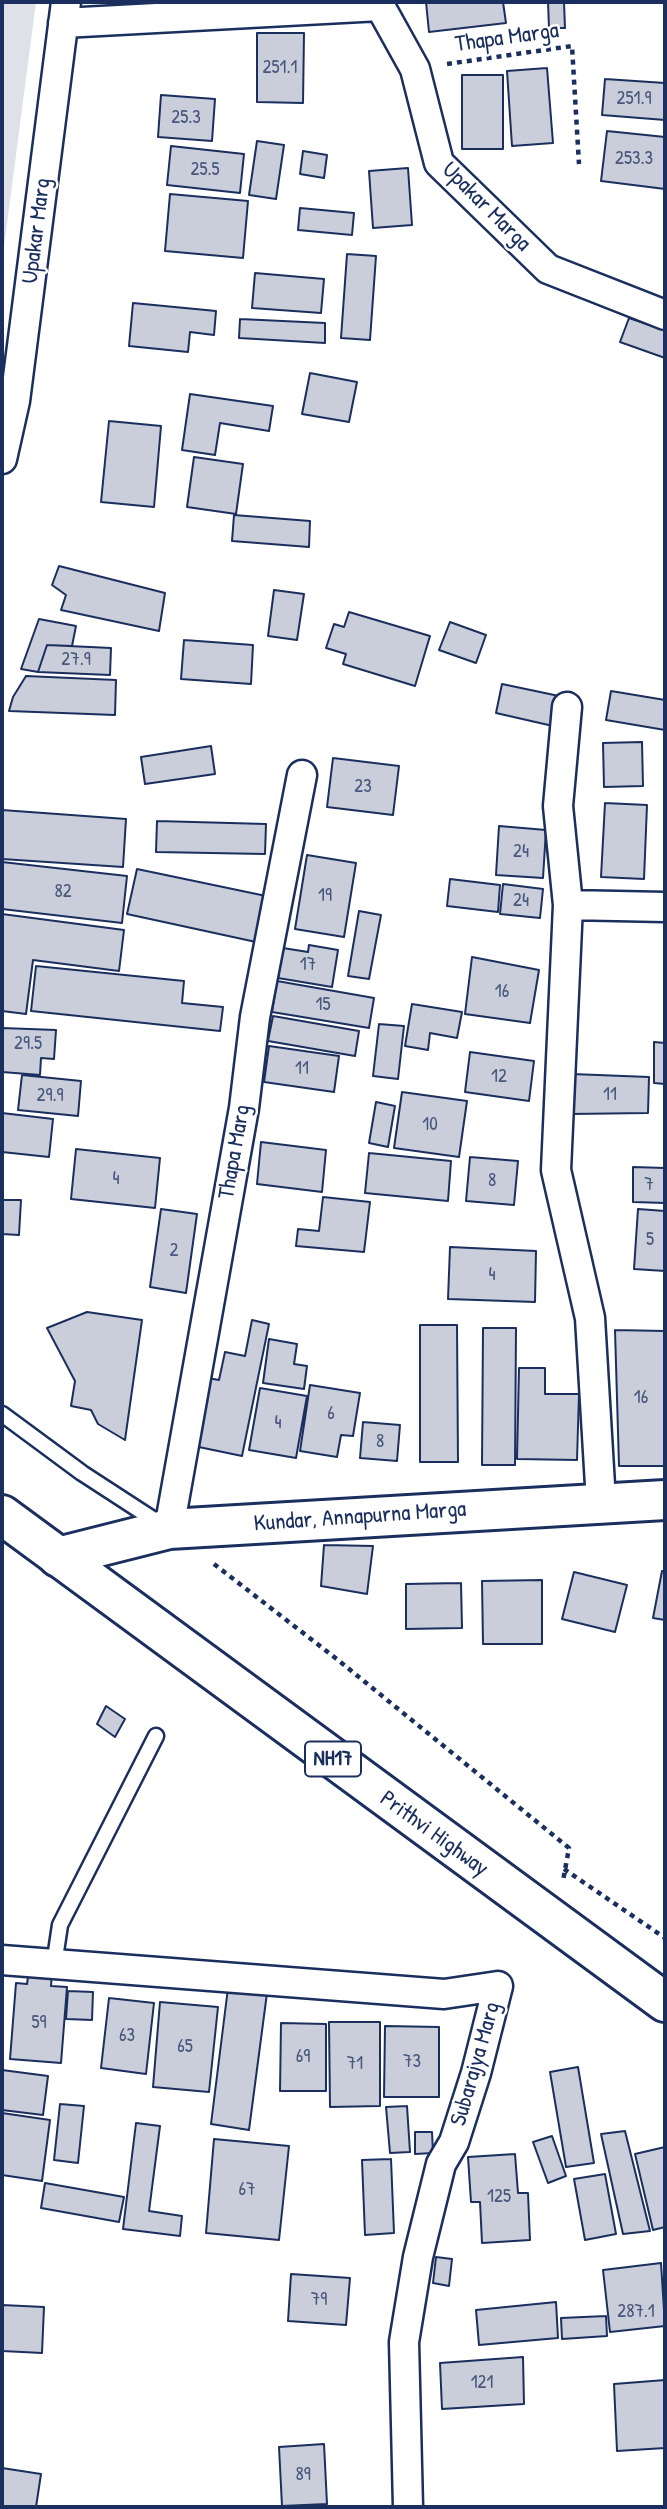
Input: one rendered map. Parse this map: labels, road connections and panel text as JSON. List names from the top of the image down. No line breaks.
{"streets":{"main road":["Kundar, Annapurna Marga","NH17","Prithvi Highway"],"street":["Upakar Marga","Upakar Marg","Thapa Marg","Subarajya Marg"],"path":["Thapa Marga"]},"crossings":[["Thapa Marga","Upakar Marga"],["Upakar Marga","Upakar Marg"],["Thapa Marg","Kundar, Annapurna Marga"],["Kundar, Annapurna Marga","Prithvi Highway"]],"house_numbers":["251.1","251.9","25.3","253.3","25.5","27.9","23","24","82","19","24","17","16","15","29.5","11","12","11","29.9","10","4","8","7","5","2","4","16","6","4","8","59","63","65","69","73","71","67","125","79","287.1","121","89"]}
